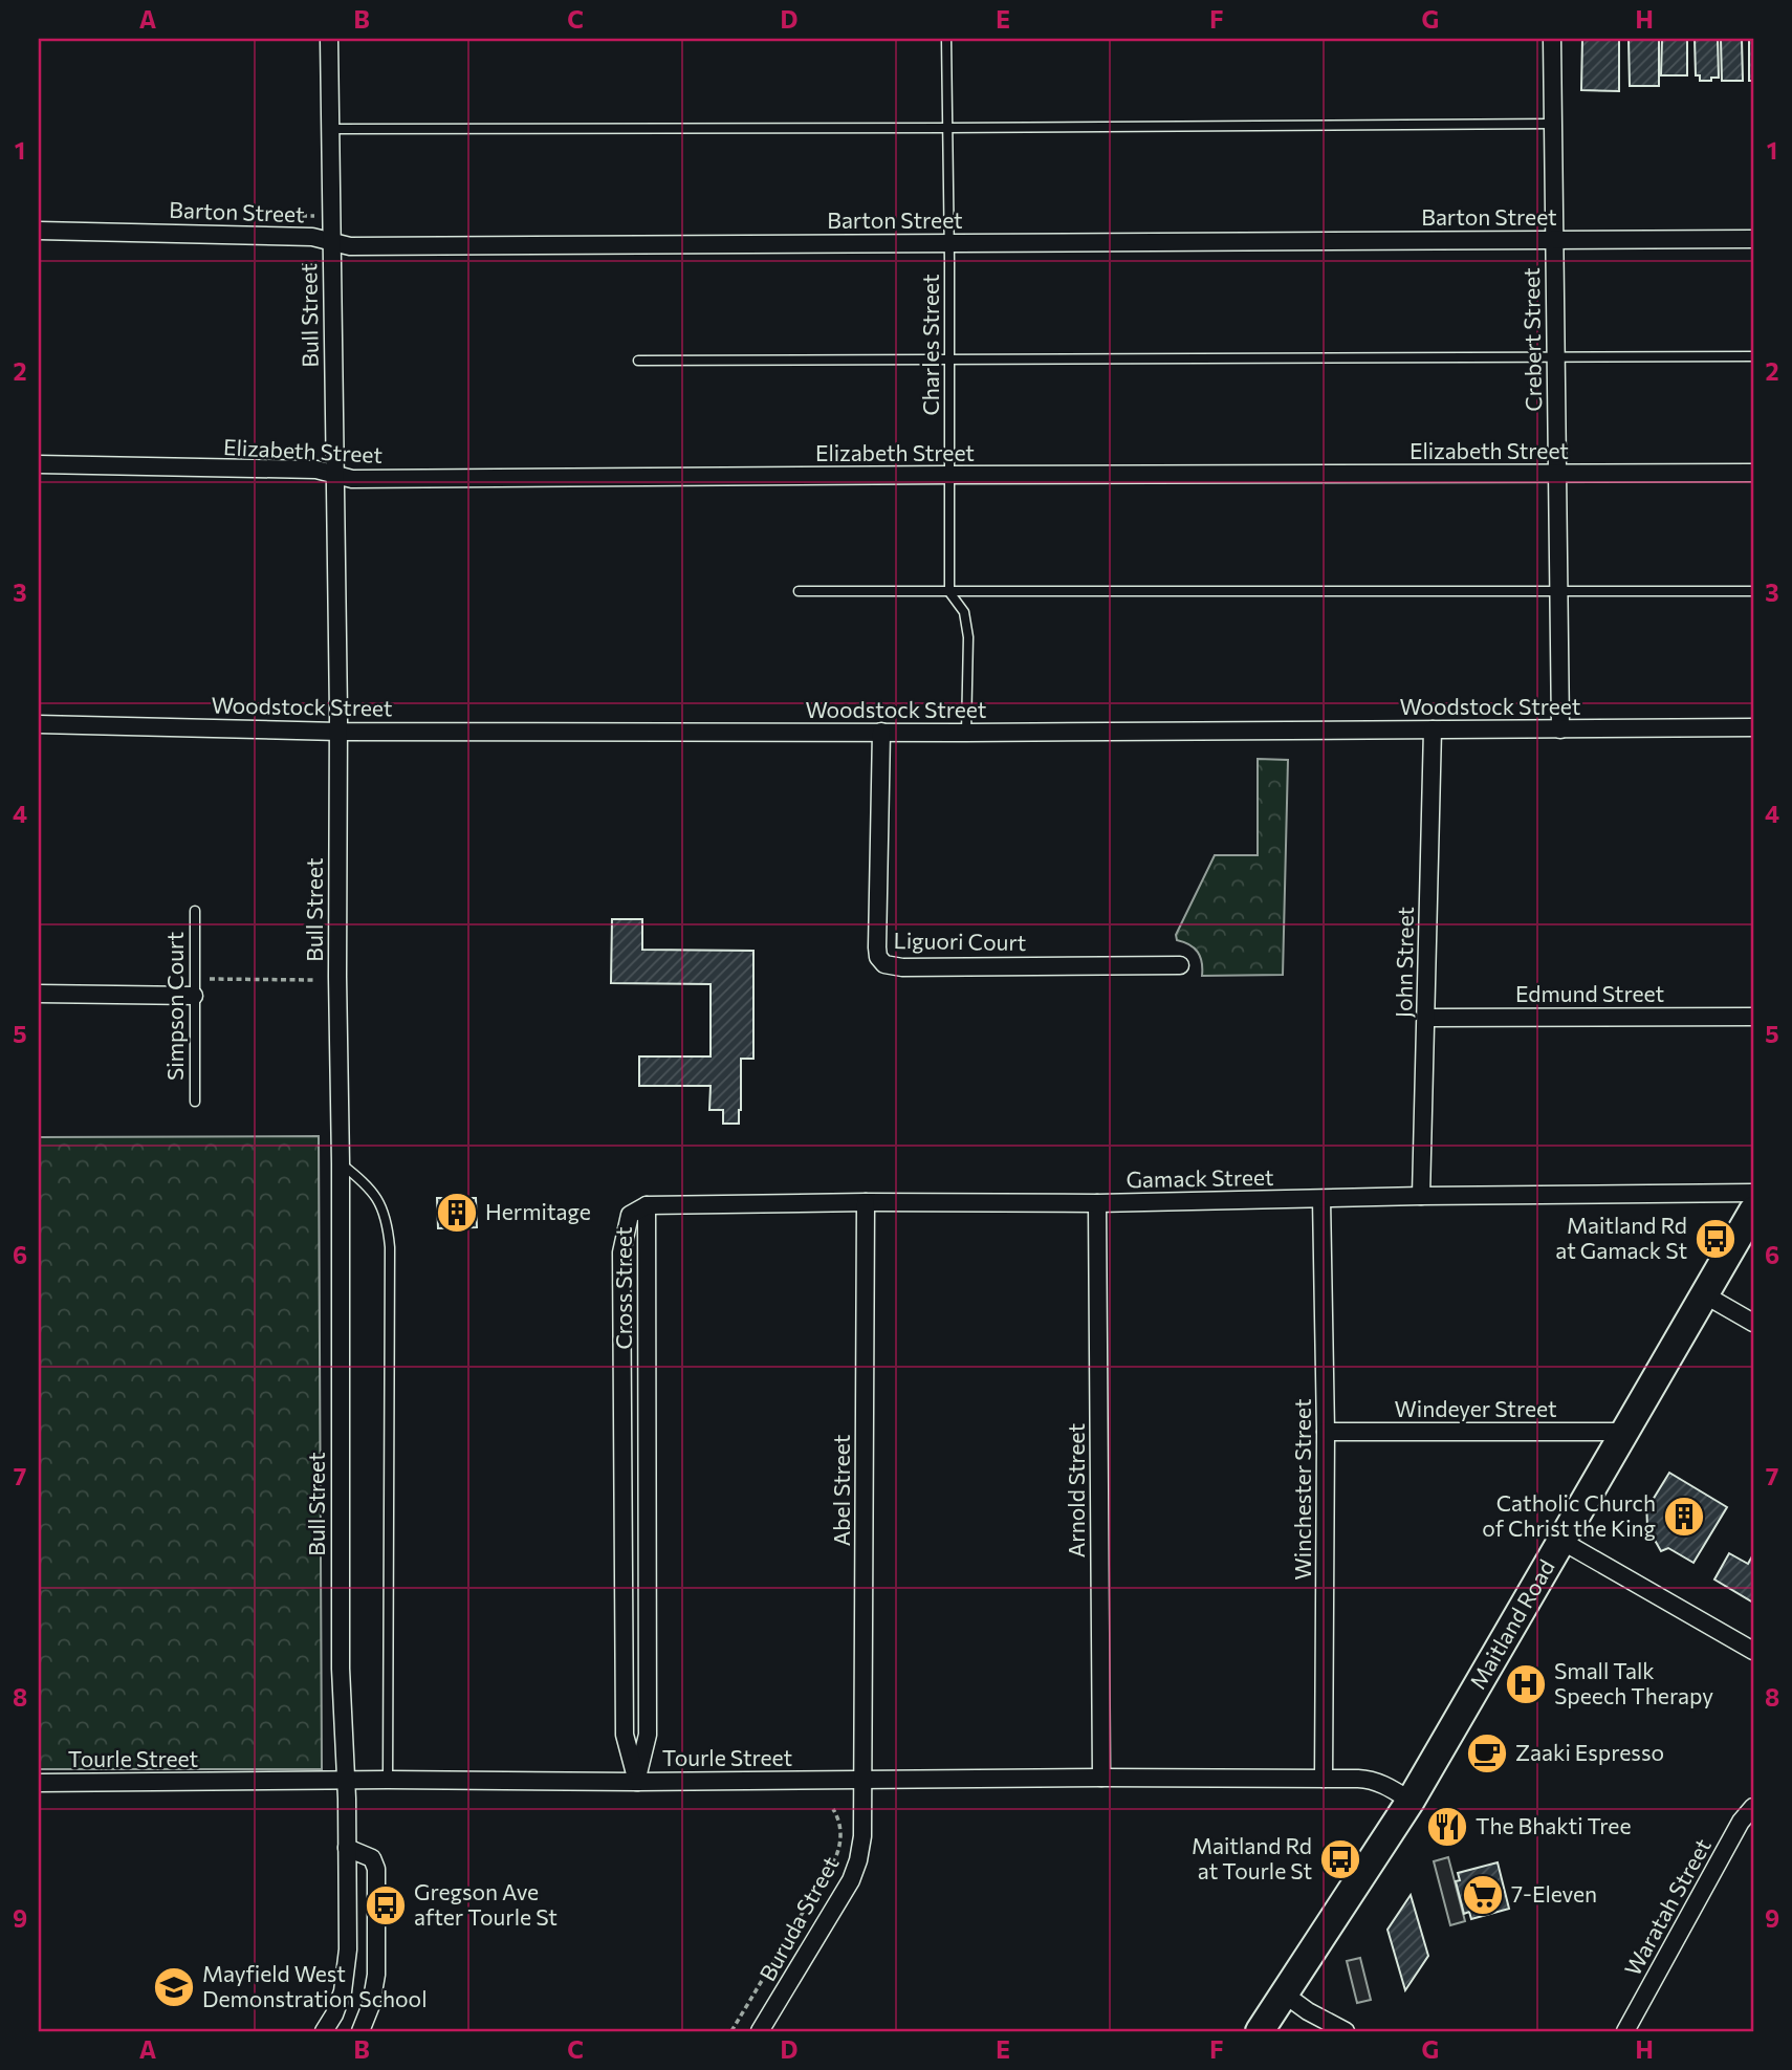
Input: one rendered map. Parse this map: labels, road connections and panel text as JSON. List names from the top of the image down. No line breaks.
{"streets":{"main road":["Maitland Road"],"street":["Barton Street","Bull Street","Crebert Street","Elizabeth Street","Woodstock Street","Liguori Court","John Street","Edmund Street","Gamack Street","Cross Street","Windeyer Street","Winchester Street","Abel Street","Arnold Street","Tourle Street","Waratah Street","Buruda Street"],"lane":["Charles Street","Simpson Court"]},"crossings":[["Barton Street","Bull Street"],["Barton Street","Crebert Street"],["Barton Street","Charles Street"],["Bull Street","Elizabeth Street"],["Bull Street","Woodstock Street"],["Bull Street","Tourle Street"],["Crebert Street","Elizabeth Street"],["Crebert Street","Woodstock Street"],["Charles Street","Elizabeth Street"],["Woodstock Street","Liguori Court"],["Woodstock Street","John Street"],["John Street","Edmund Street"],["John Street","Gamack Street"],["Gamack Street","Cross Street"],["Gamack Street","Winchester Street"],["Gamack Street","Abel Street"],["Gamack Street","Arnold Street"],["Cross Street","Tourle Street"],["Windeyer Street","Winchester Street"],["Windeyer Street","Maitland Road"],["Winchester Street","Tourle Street"],["Abel Street","Tourle Street"],["Abel Street","Buruda Street"],["Arnold Street","Tourle Street"],["Maitland Road","Tourle Street"],["Tourle Street","Buruda Street"]],"places":{"building":["Hermitage","Catholic Church of Christ the King"],"bus stop":["Maitland Rd at Gamack St","Maitland Rd at Tourle St","Gregson Ave after Tourle St"],"hospital":["Small Talk Speech Therapy"],"cafe":["Zaaki Espresso"],"restaurant":["The Bhakti Tree"],"supermarket":["7-Eleven"],"school or university":["Mayfield West Demonstration School"]},"grid":{"columns":["A","B","C","D","E","F","G","H"],"rows":["1","2","3","4","5","6","7","8","9"]}}
